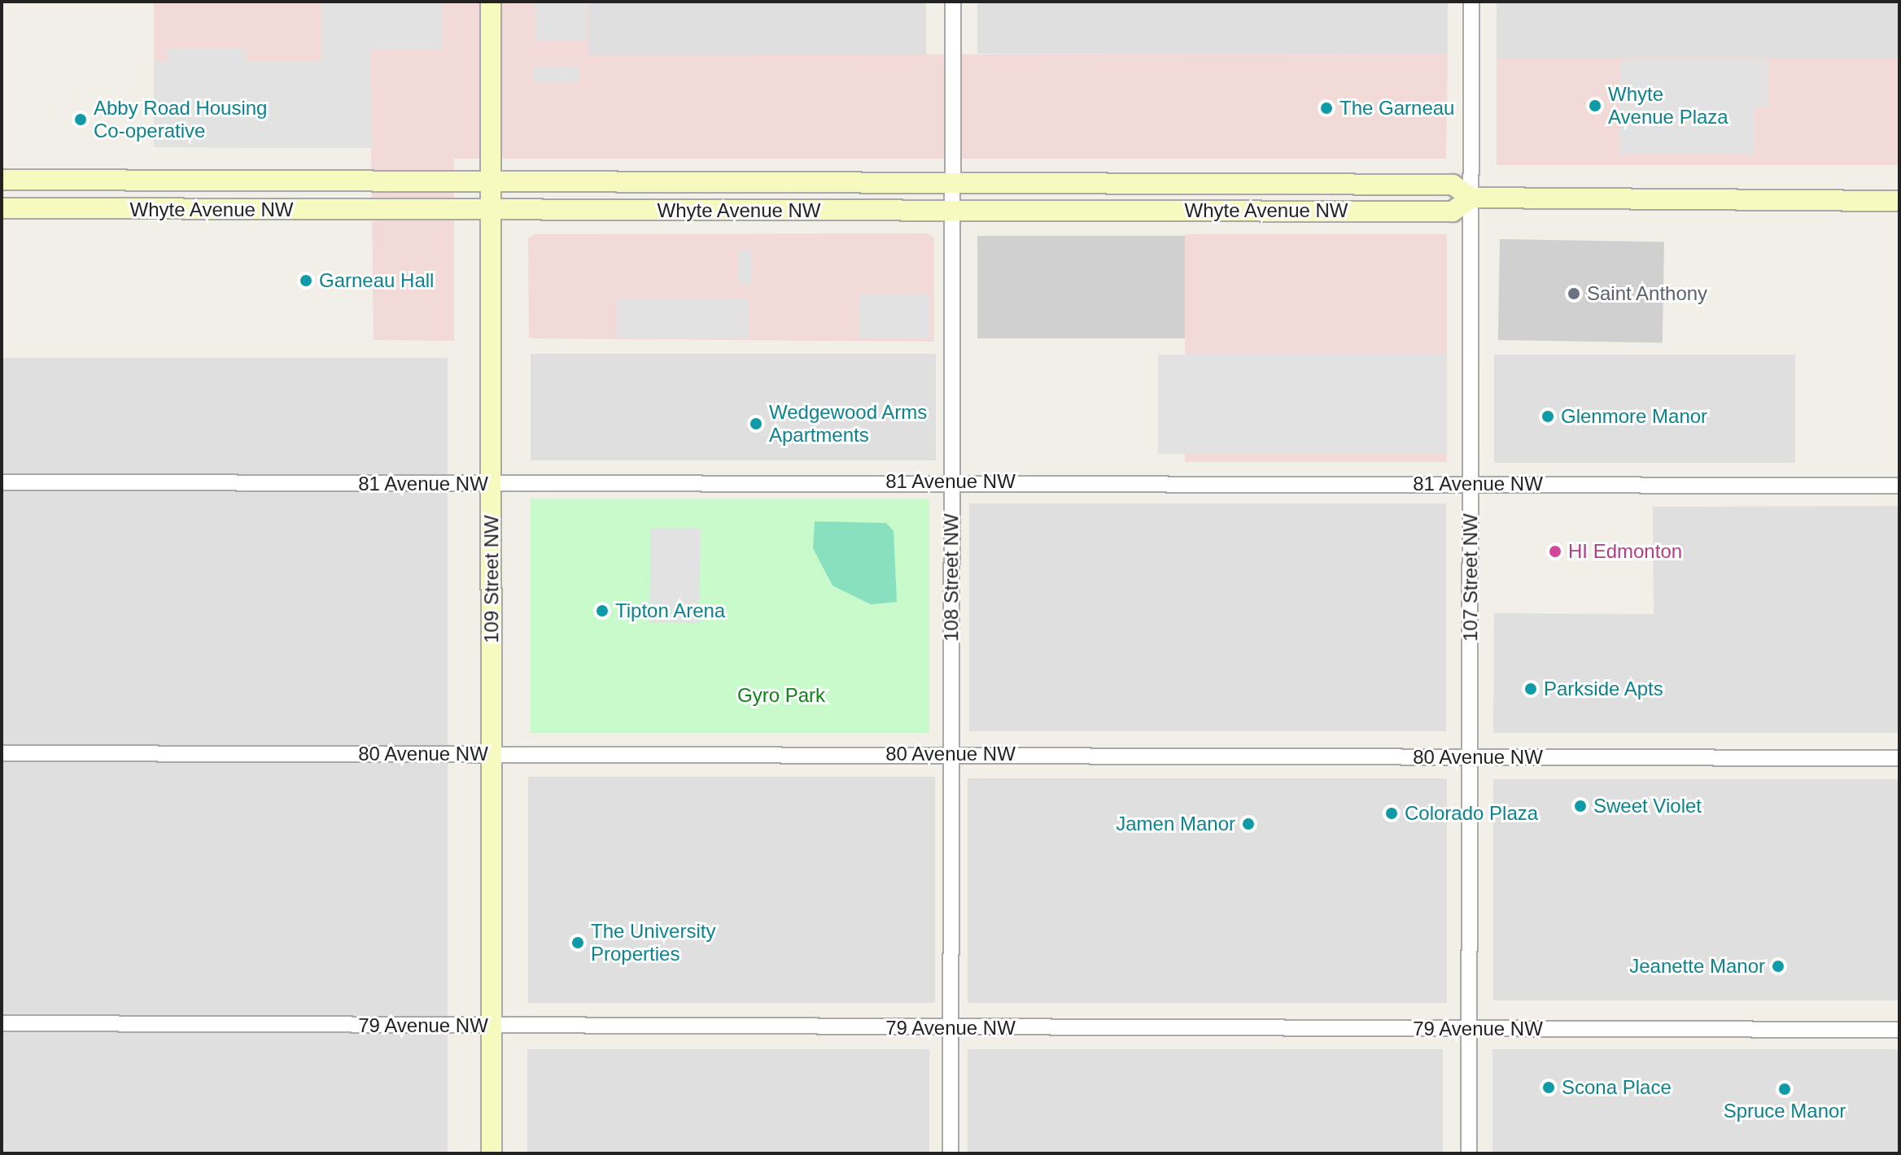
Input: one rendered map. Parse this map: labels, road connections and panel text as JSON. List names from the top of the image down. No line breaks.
{"streets":{"main road":["Whyte Avenue NW","109 Street NW"],"street":["81 Avenue NW","108 Street NW","107 Street NW","80 Avenue NW","79 Avenue NW"]},"crossings":[["Whyte Avenue NW","108 Street NW"],["Whyte Avenue NW","107 Street NW"],["Whyte Avenue NW","109 Street NW"],["81 Avenue NW","108 Street NW"],["81 Avenue NW","107 Street NW"],["81 Avenue NW","109 Street NW"],["108 Street NW","80 Avenue NW"],["108 Street NW","79 Avenue NW"],["107 Street NW","80 Avenue NW"],["107 Street NW","79 Avenue NW"],["109 Street NW","80 Avenue NW"],["109 Street NW","79 Avenue NW"]],"parks":["Gyro Park"],"places":["Whyte Avenue Plaza","The Garneau","Abby Road Housing Co-operative","Garneau Hall","Saint Anthony","Glenmore Manor","Wedgewood Arms Apartments","HI Edmonton","Tipton Arena","Parkside Apts","Sweet Violet","Colorado Plaza","Jamen Manor","The University Properties","Jeanette Manor","Scona Place","Spruce Manor"]}
